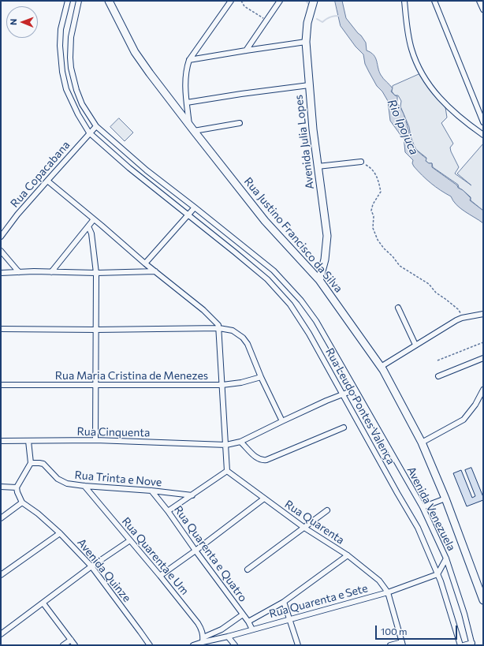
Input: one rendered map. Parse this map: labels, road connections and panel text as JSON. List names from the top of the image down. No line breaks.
{"streets":{"main road":["Avenida Julia Lopes","Rua Justino Francisco da Silva"],"street":["Rua Copacabana","Rua Maria Cristina de Menezes","Rua Leudo Pontes Valença","Rua Cinquenta","Rua Trinta e Nove","Avenida Venezuela","Rua Quarenta","Rua Quarenta e Quatro","Rua Quarenta e Um","Avenida Quinze","Rua Quarenta e Sete"]},"crossings":[["Avenida Julia Lopes","Rua Justino Francisco da Silva"],["Rua Copacabana","Rua Leudo Pontes Valença"],["Rua Leudo Pontes Valença","Rua Cinquenta"],["Rua Leudo Pontes Valença","Rua Quarenta e Sete"],["Rua Cinquenta","Avenida Venezuela"],["Rua Trinta e Nove","Rua Quarenta e Quatro"],["Rua Trinta e Nove","Rua Quarenta e Um"],["Rua Quarenta","Rua Quarenta e Sete"],["Rua Quarenta e Quatro","Rua Quarenta e Sete"],["Rua Quarenta e Um","Rua Quarenta e Sete"]],"water":["Rio Ipojuca"],"scale_bar":"100 m","north":"left"}
